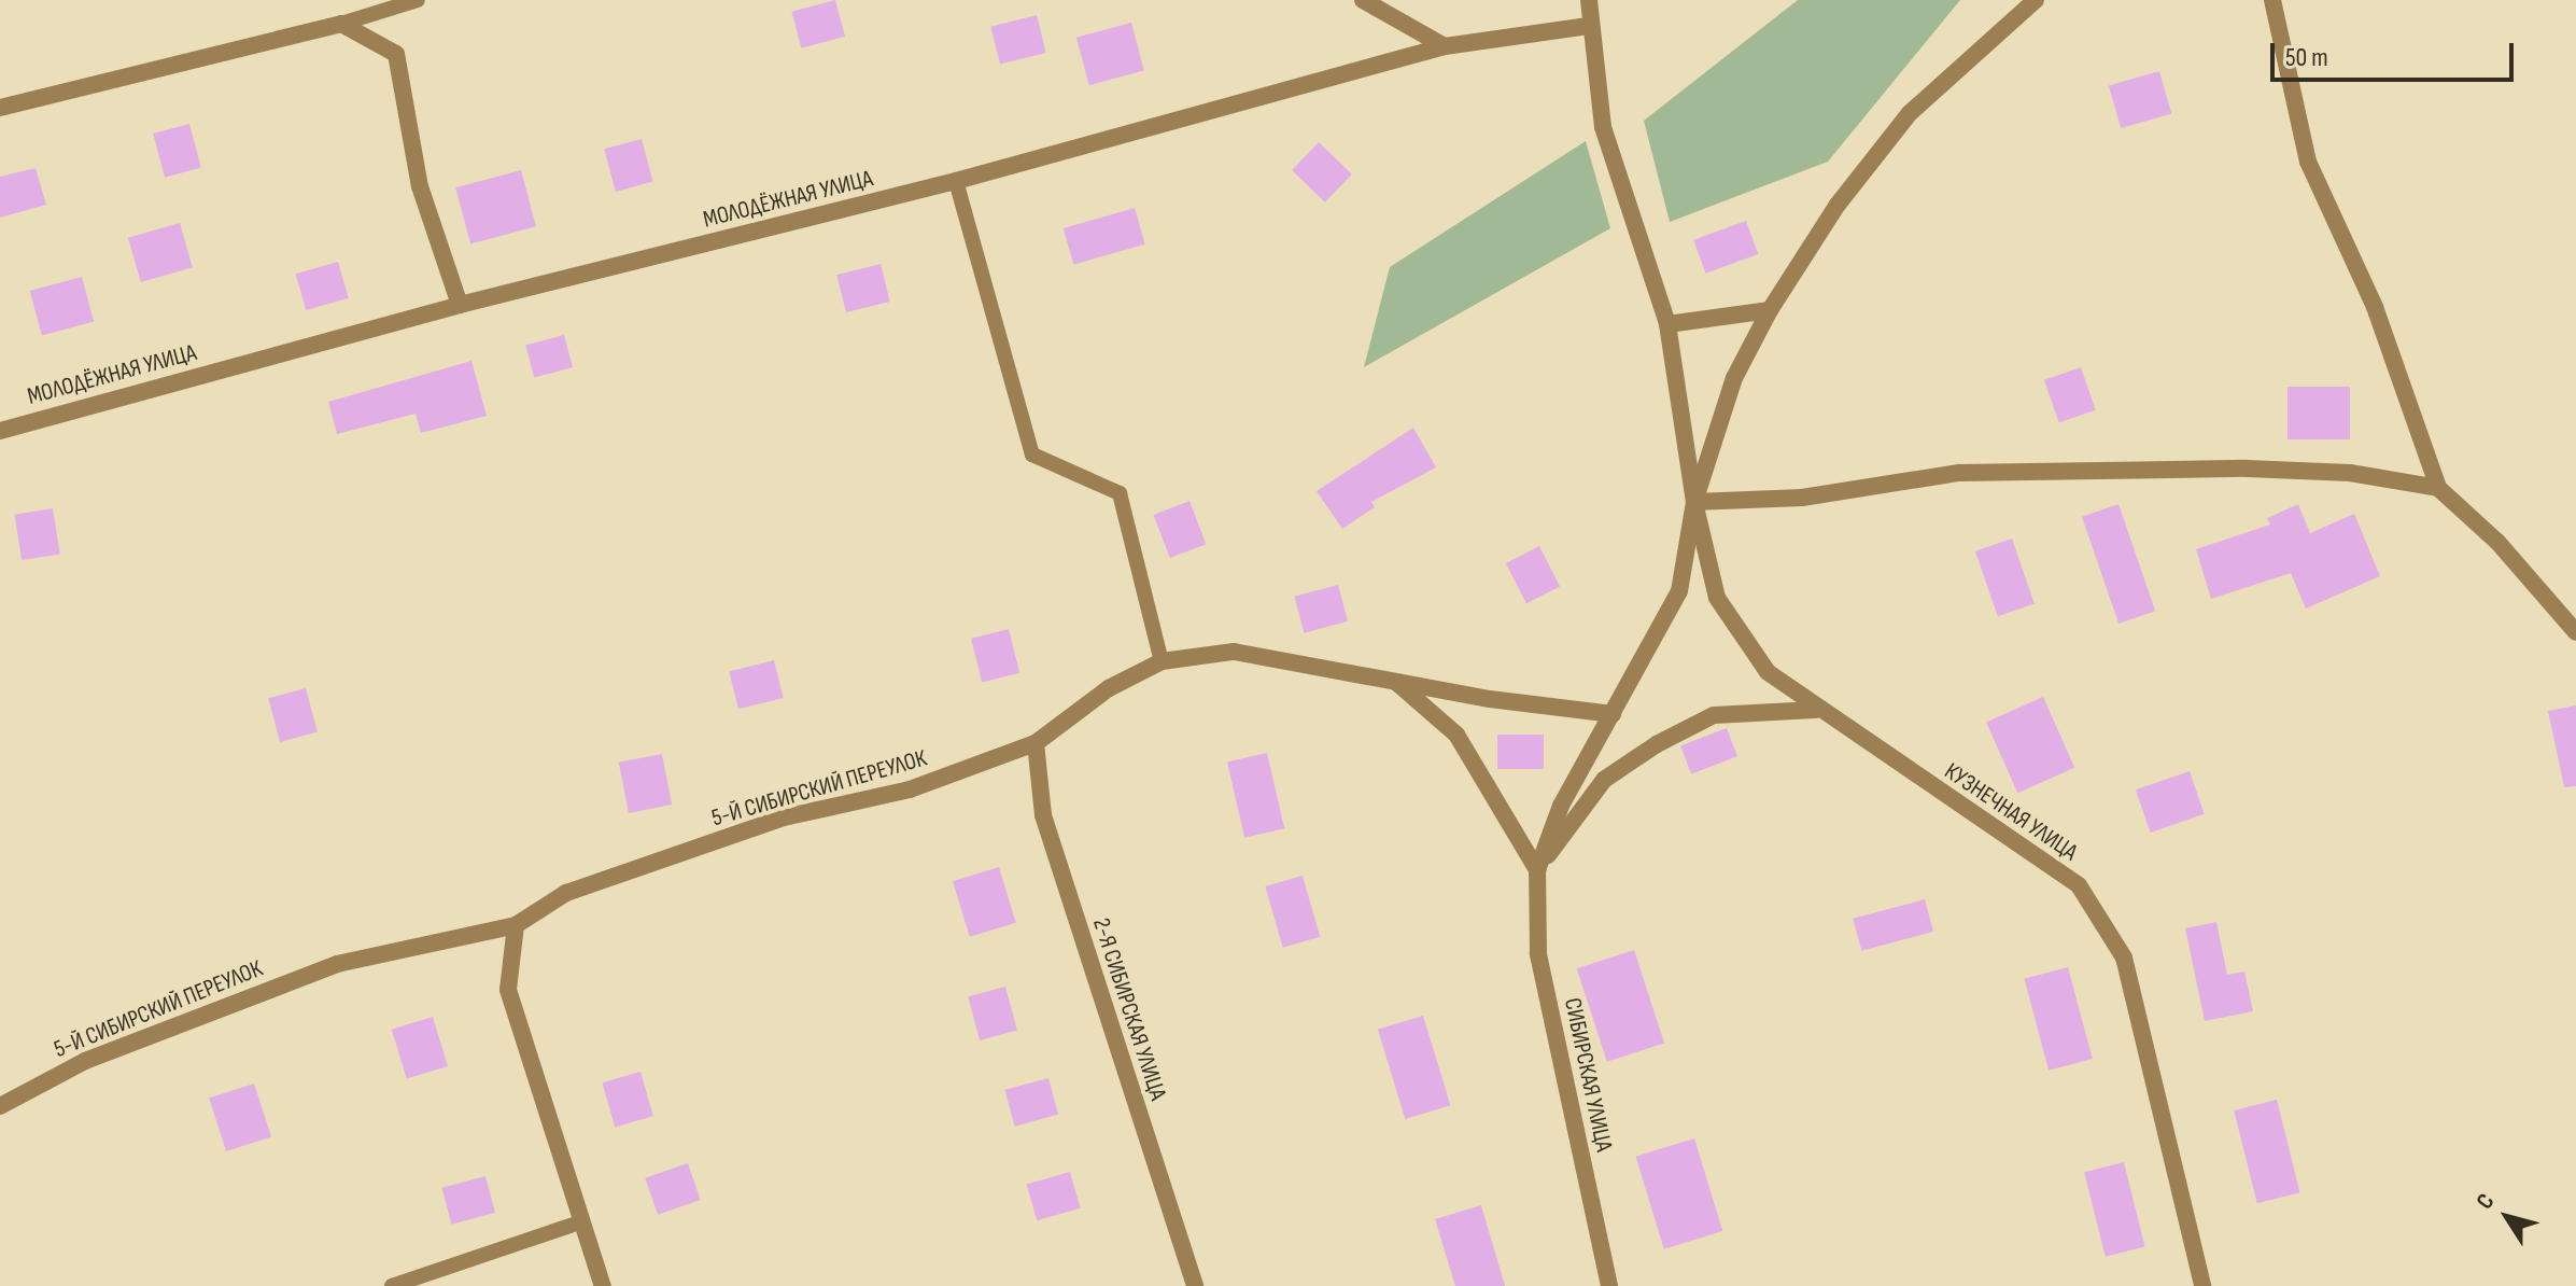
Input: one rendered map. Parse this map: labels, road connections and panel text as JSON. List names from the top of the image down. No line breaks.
{"streets":{"street":["МОЛОДЁЖНАЯ УЛИЦА","5-Й СИБИРСКИЙ ПЕРЕУЛОК","КУЗНЕЧНАЯ УЛИЦА","2-Я СИБИРСКАЯ УЛИЦА","СИБИРСКАЯ УЛИЦА"]},"crossings":[["5-Й СИБИРСКИЙ ПЕРЕУЛОК","2-Я СИБИРСКАЯ УЛИЦА"]],"scale_bar":"50 m","north":"top left"}
